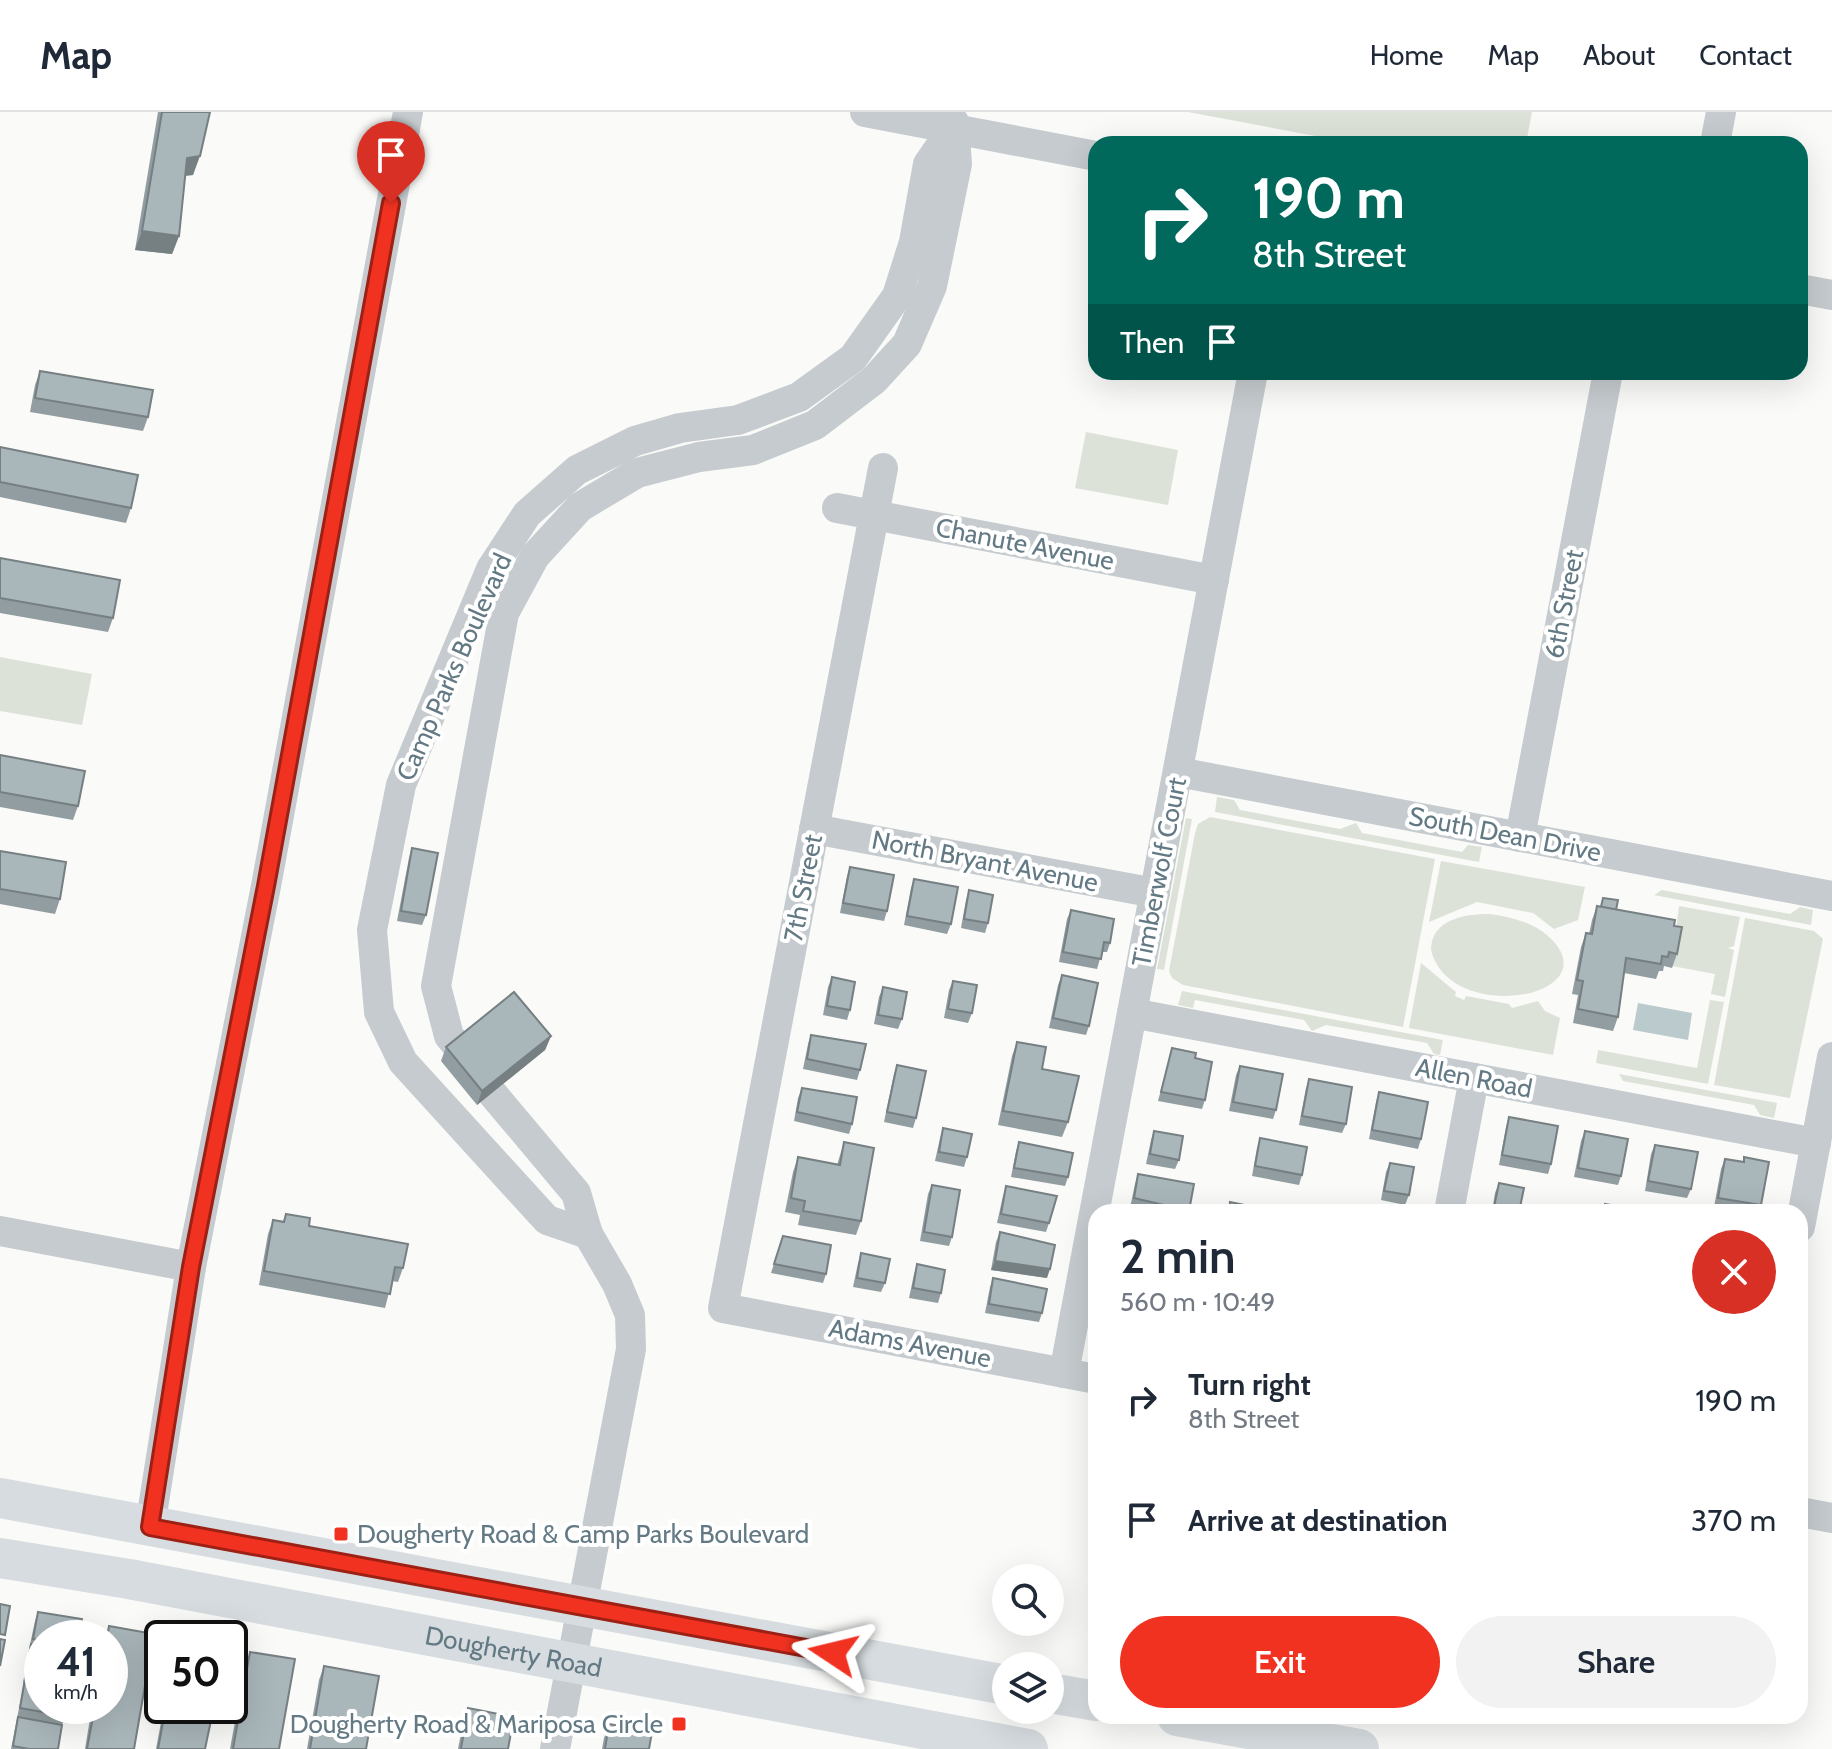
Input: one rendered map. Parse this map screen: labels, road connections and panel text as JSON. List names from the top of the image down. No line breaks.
{"streets":{"main road":["Dougherty Road"],"street":["Chanute Avenue","6th Street","Camp Parks Boulevard","South Dean Drive","North Bryant Avenue","Timberwolf Court","7th Street","Allen Road","Adams Avenue"]},"crossings":[["Chanute Avenue","Timberwolf Court"],["Chanute Avenue","7th Street"],["6th Street","South Dean Drive"],["South Dean Drive","Timberwolf Court"],["North Bryant Avenue","Timberwolf Court"],["North Bryant Avenue","7th Street"],["Timberwolf Court","Allen Road"],["Timberwolf Court","Adams Avenue"],["7th Street","Adams Avenue"]],"places":{"transit":["Dougherty Road & Camp Parks Boulevard","Dougherty Road & Mariposa Circle"]},"page":{"header":"Map","nav":["Home","Map","About","Contact"],"turn":["190 m","8th Street"],"then":"Then","heading":["2 min","560 m · 10:49"],"list":[{"name":"Turn right","note":"8th Street","value":"190 m"},{"name":"Arrive at destination","value":"370 m"}],"buttons":["Exit","Share"],"speed":"41 km/h","limit":"50"}}
